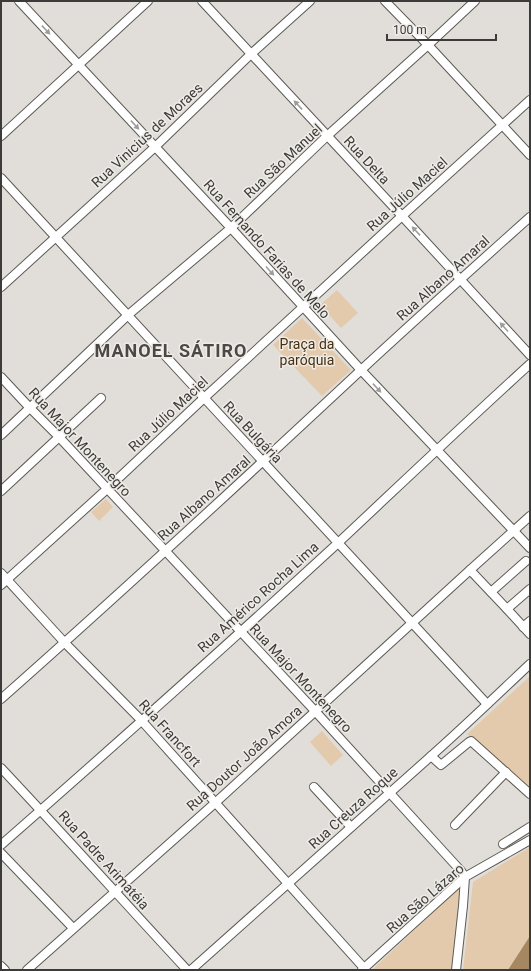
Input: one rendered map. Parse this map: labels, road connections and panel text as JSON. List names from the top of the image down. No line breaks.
{"streets":{"street":["Rua Vinicius de Moraes","Rua Delta","Rua São Manuel","Rua Júlio Maciel","Rua Fernando Farias de Melo","Rua Albano Amaral","Rua Bulgária","Rua Major Montenegro","Rua Américo Rocha Lima","Rua Francfort","Rua Doutor João Amora","Rua Creuza Roque","Rua Padre Arimatéia","Rua São Lázaro"]},"crossings":[["Rua Vinicius de Moraes","Rua Delta"],["Rua Vinicius de Moraes","Rua Fernando Farias de Melo"],["Rua Vinicius de Moraes","Rua Bulgária"],["Rua Delta","Rua São Manuel"],["Rua Delta","Rua Júlio Maciel"],["Rua Delta","Rua Albano Amaral"],["Rua São Manuel","Rua Fernando Farias de Melo"],["Rua São Manuel","Rua Bulgária"],["Rua São Manuel","Rua Major Montenegro"],["Rua Júlio Maciel","Rua Fernando Farias de Melo"],["Rua Júlio Maciel","Rua Bulgária"],["Rua Júlio Maciel","Rua Major Montenegro"],["Rua Júlio Maciel","Rua Francfort"],["Rua Fernando Farias de Melo","Rua Albano Amaral"],["Rua Fernando Farias de Melo","Rua Américo Rocha Lima"],["Rua Fernando Farias de Melo","Rua Doutor João Amora"],["Rua Albano Amaral","Rua Bulgária"],["Rua Albano Amaral","Rua Major Montenegro"],["Rua Albano Amaral","Rua Francfort"],["Rua Bulgária","Rua Américo Rocha Lima"],["Rua Bulgária","Rua Doutor João Amora"],["Rua Bulgária","Rua Creuza Roque"],["Rua Major Montenegro","Rua Américo Rocha Lima"],["Rua Major Montenegro","Rua Doutor João Amora"],["Rua Major Montenegro","Rua Creuza Roque"],["Rua Major Montenegro","Rua São Lázaro"],["Rua Américo Rocha Lima","Rua Francfort"],["Rua Américo Rocha Lima","Rua Padre Arimatéia"],["Rua Francfort","Rua Doutor João Amora"],["Rua Francfort","Rua Creuza Roque"],["Rua Francfort","Rua São Lázaro"],["Rua Doutor João Amora","Rua Padre Arimatéia"]],"one_way":["Rua Delta","Rua Fernando Farias de Melo"],"districts":["MANOEL SÁTIRO"],"parks":["Praça da paróquia"],"scale_bar":"100 m"}
